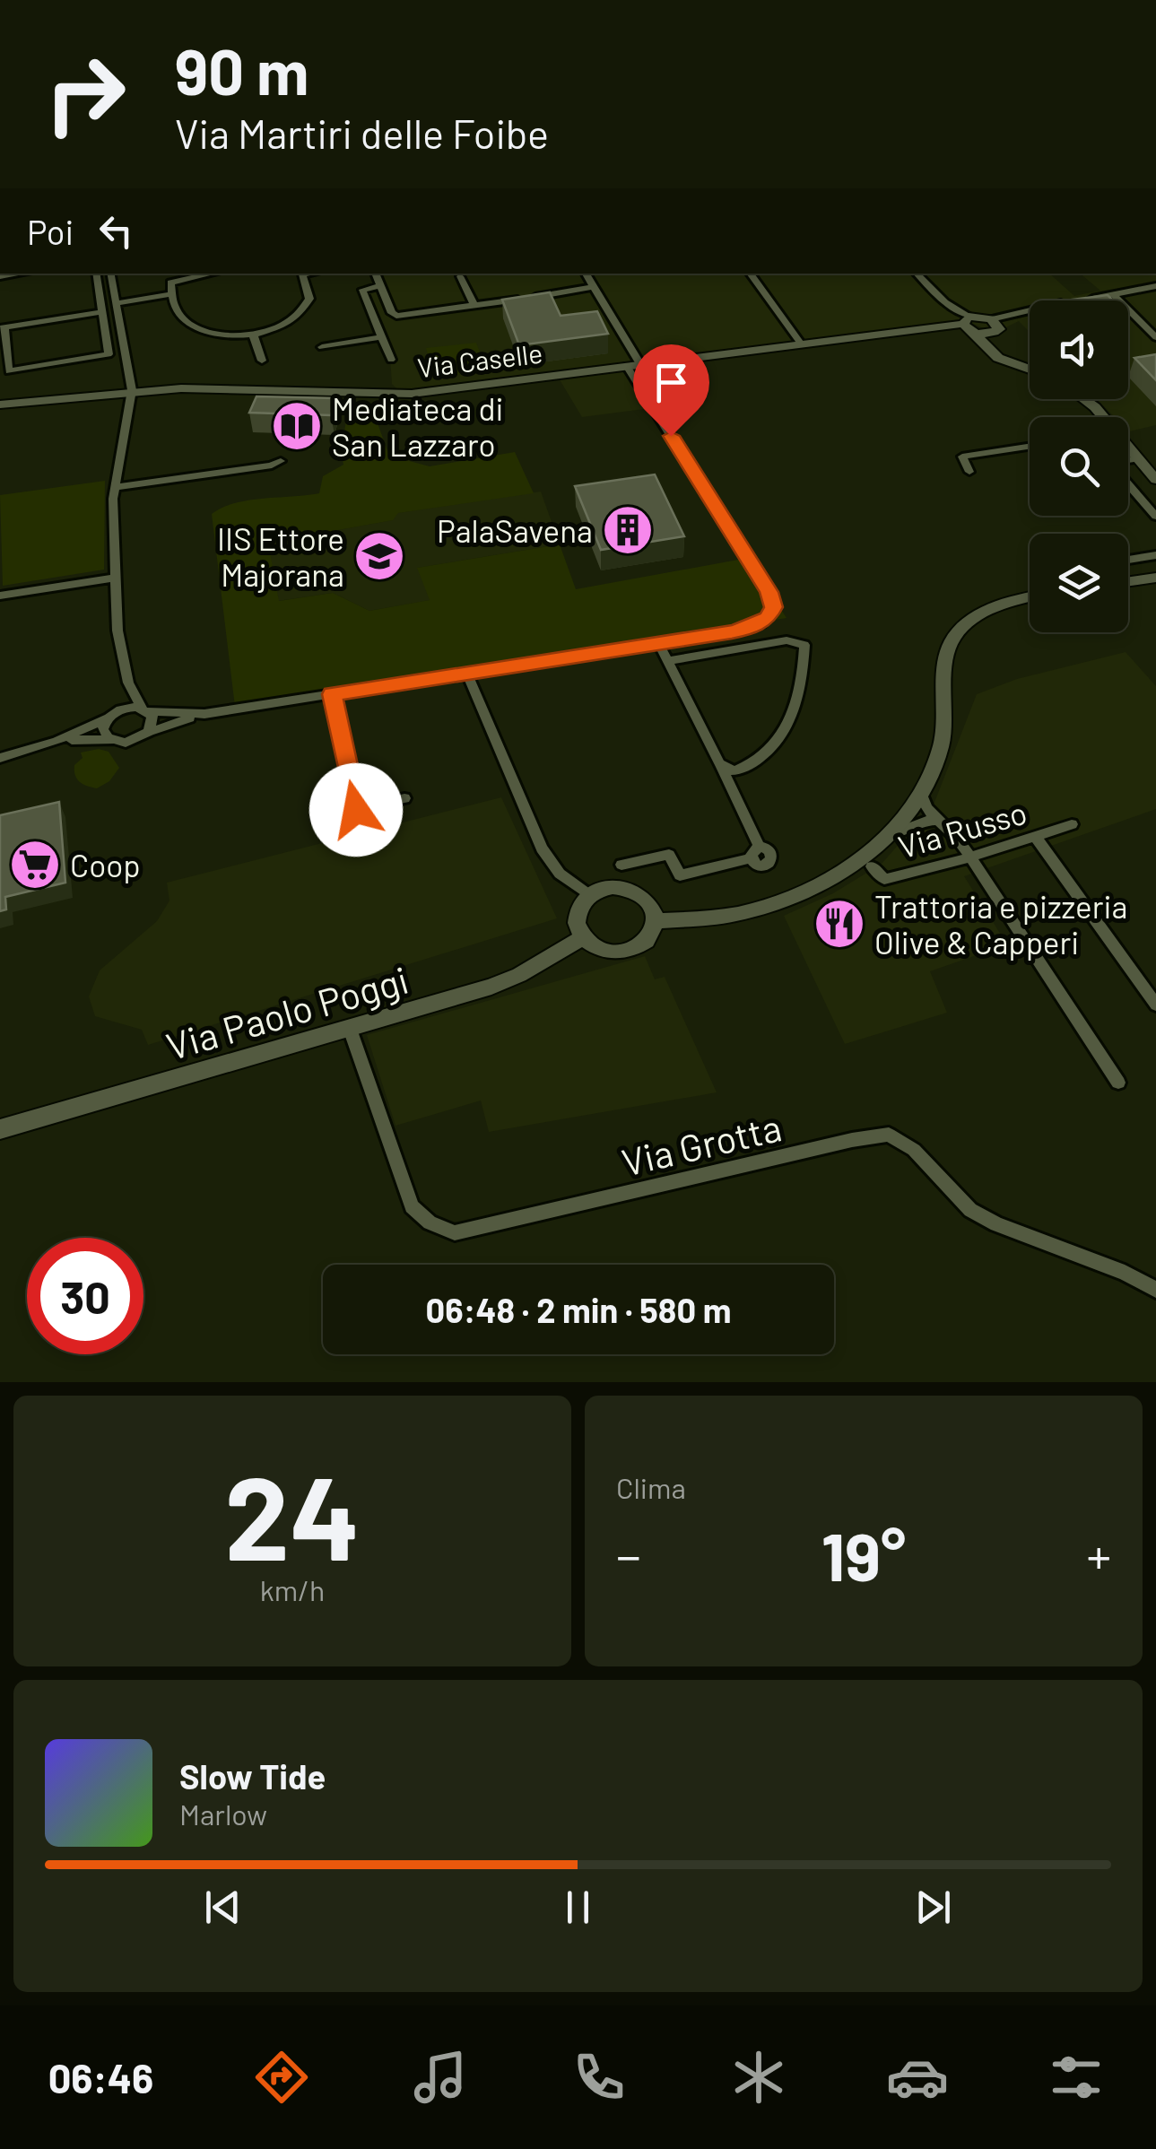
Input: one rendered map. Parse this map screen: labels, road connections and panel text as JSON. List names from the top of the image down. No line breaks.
{"streets":{"street":["Via Caselle","Via Russo","Via Paolo Poggi","Via Grotta"]},"crossings":[["Via Paolo Poggi","Via Grotta"]],"places":{"library":["Mediateca di San Lazzaro"],"building":["PalaSavena"],"school or university":["IIS Ettore Majorana"],"supermarket":["Coop"],"restaurant":["Trattoria e pizzeria Olive & Capperi"]},"page":{"turn":["90 m","Via Martiri delle Foibe"],"then":"Poi","limit":"30","trip":"06:48 · 2 min · 580 m","tile":[["24","km/h"],"Clima"],"heat":["−","19°","+"],"song":["Slow Tide","Marlow"],"tabs":"06:46"}}
